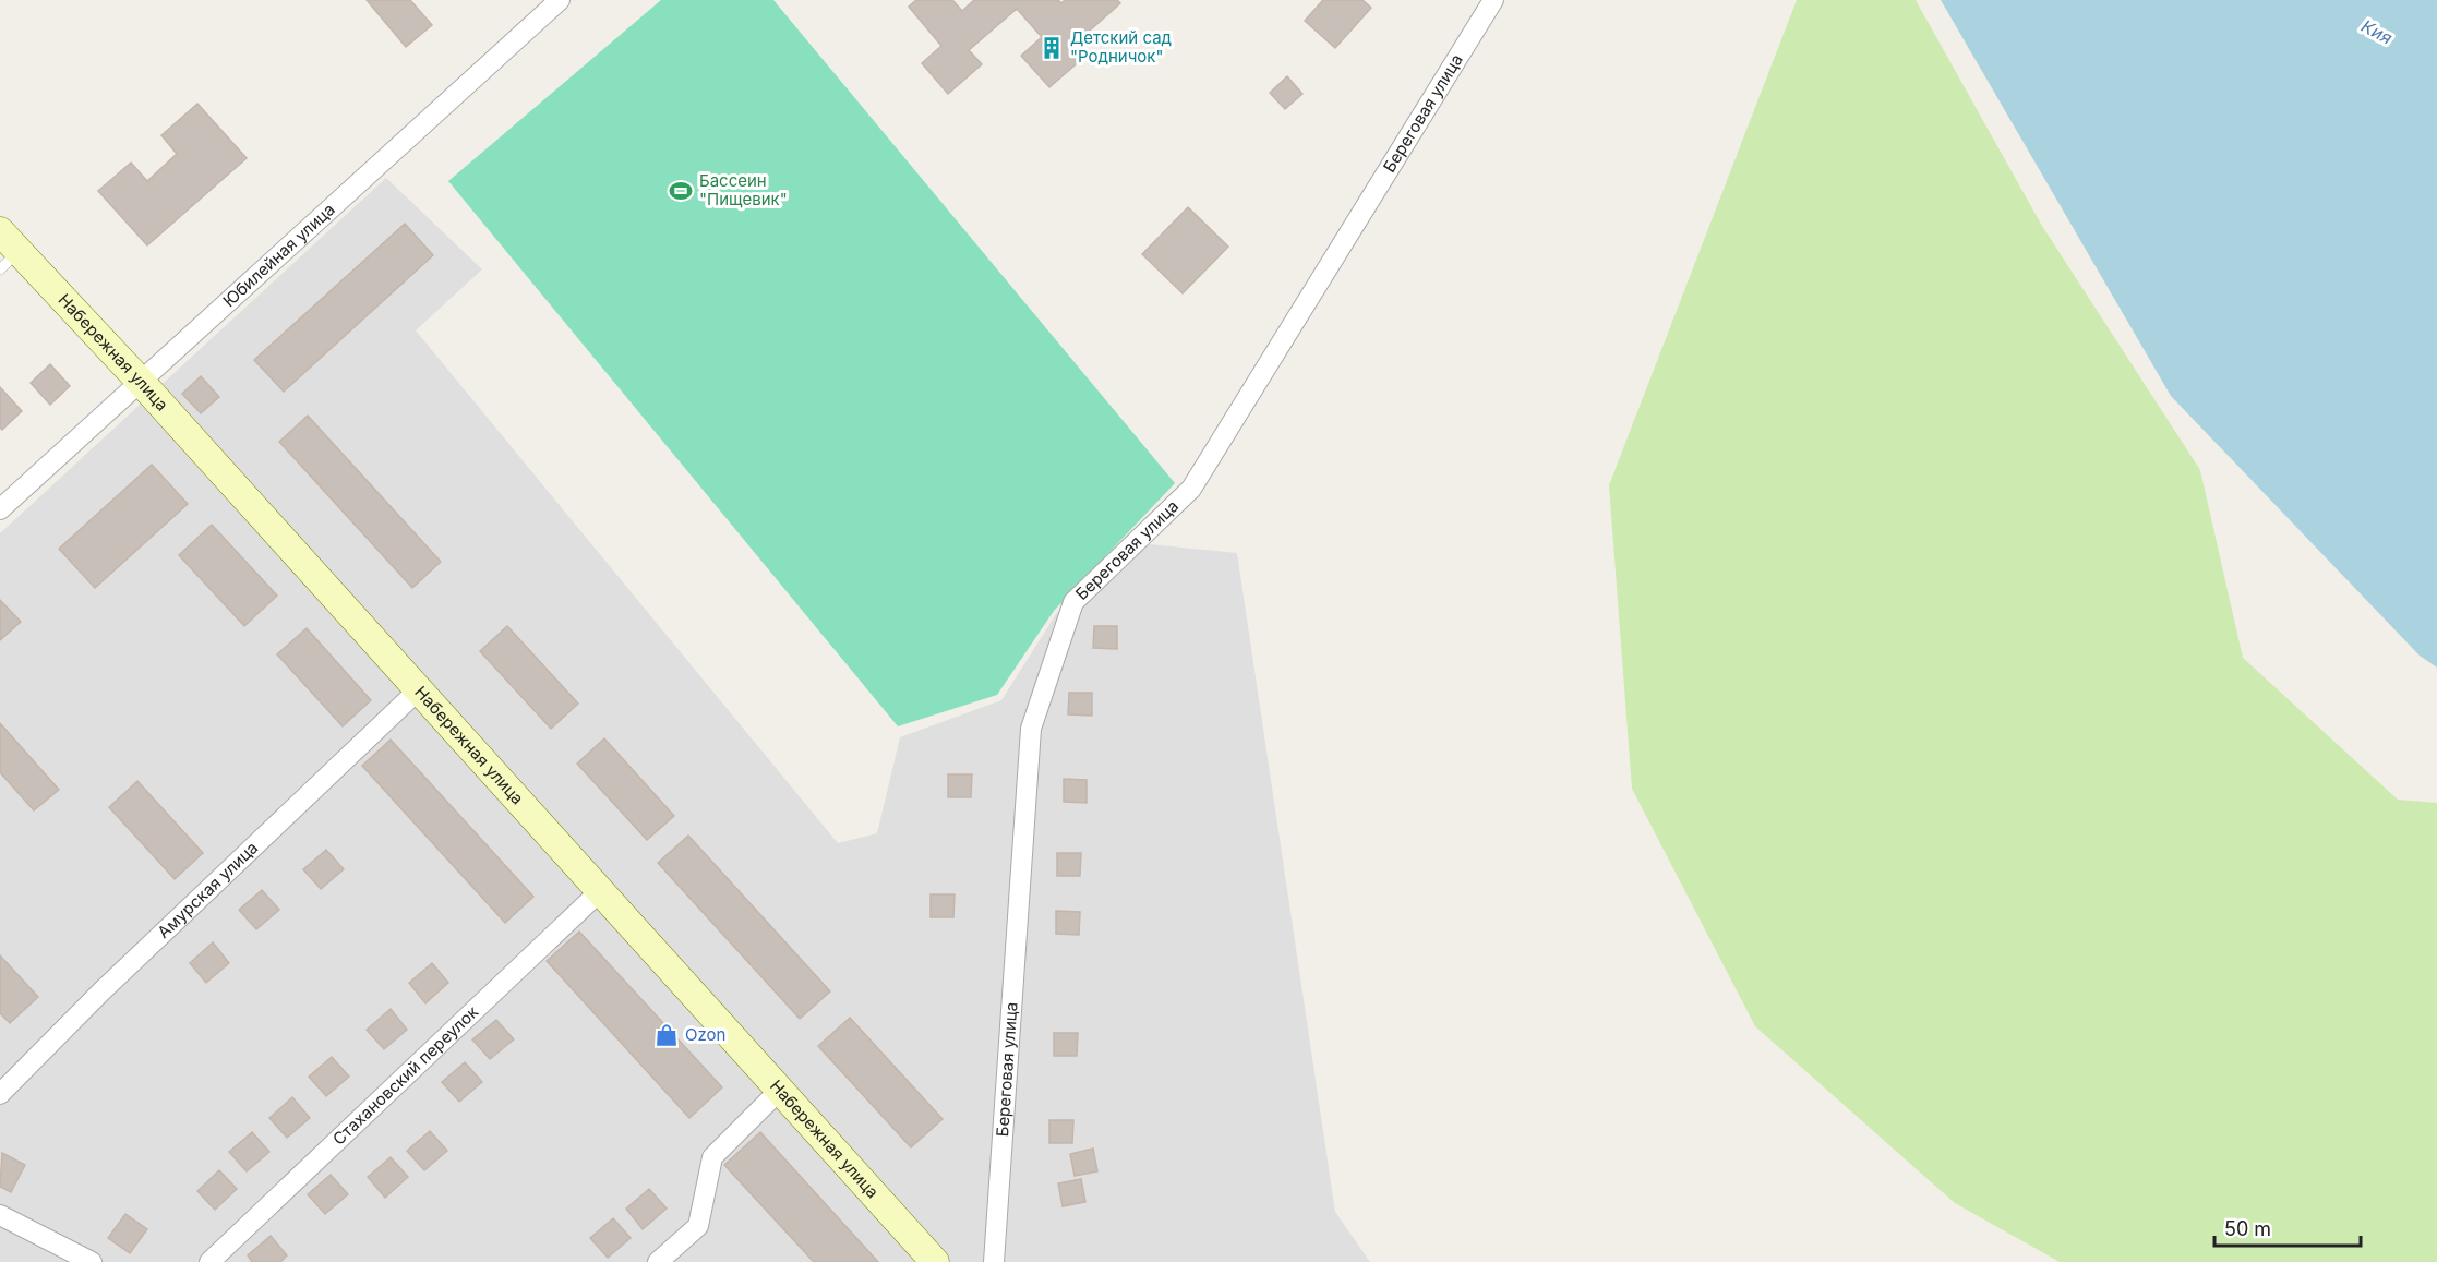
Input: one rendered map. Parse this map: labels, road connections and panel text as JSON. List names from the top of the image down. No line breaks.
{"streets":{"street":["Береговая улица","Юбилейная улица","Набережная улица","Амурская улица","Стахановский переулок"]},"crossings":[["Юбилейная улица","Набережная улица"],["Набережная улица","Амурская улица"],["Набережная улица","Стахановский переулок"]],"water":["Кия"],"places":{"building":["Детский сад \"Родничок\""],"sports":["Бассеин \"Пищевик\""],"shop":["Ozon"]},"scale_bar":"50 m"}
